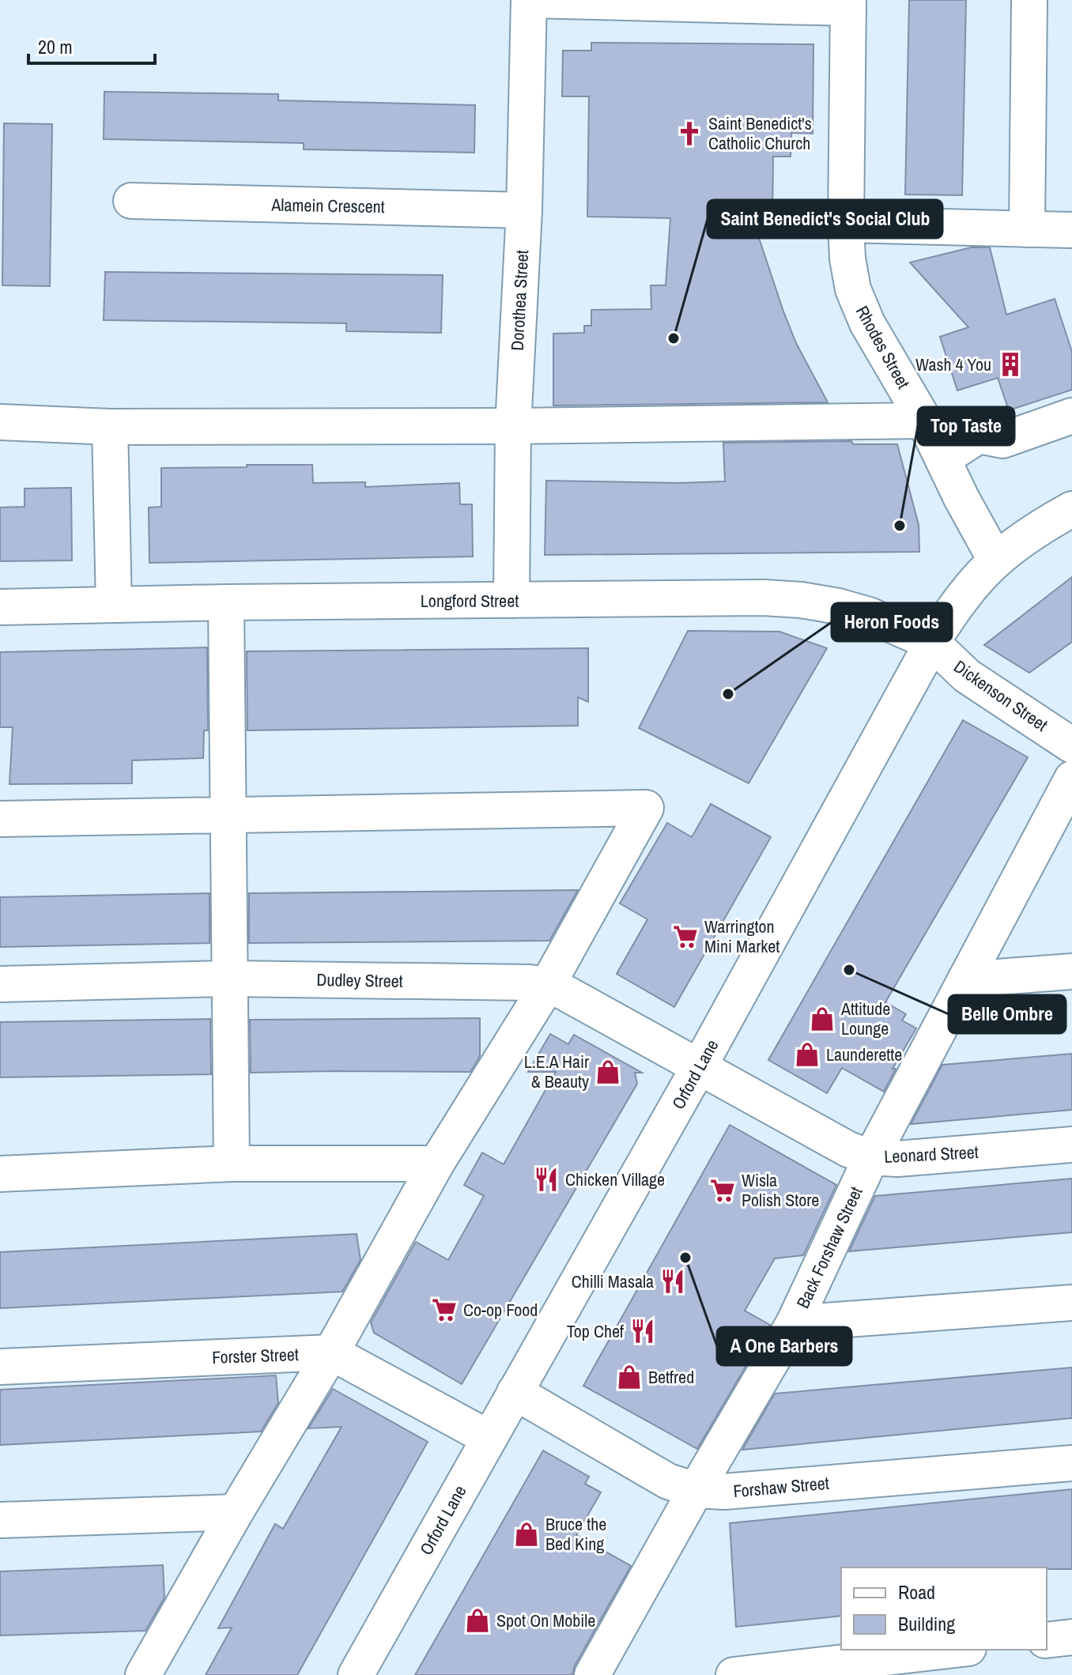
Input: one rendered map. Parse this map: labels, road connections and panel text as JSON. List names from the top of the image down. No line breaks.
{"streets":{"street":["Alamein Crescent","Dorothea Street","Rhodes Street","Longford Street","Dickenson Street","Dudley Street","Orford Lane","Leonard Street","Back Forshaw Street","Forster Street","Forshaw Street"]},"crossings":[["Alamein Crescent","Dorothea Street"],["Dorothea Street","Longford Street"],["Rhodes Street","Orford Lane"],["Longford Street","Dickenson Street"],["Longford Street","Orford Lane"],["Dickenson Street","Orford Lane"],["Dudley Street","Orford Lane"],["Dudley Street","Leonard Street"],["Orford Lane","Leonard Street"],["Orford Lane","Forshaw Street"],["Leonard Street","Back Forshaw Street"],["Back Forshaw Street","Forshaw Street"]],"places":{"church":["Saint Benedict's Catholic Church"],"other":["Saint Benedict's Social Club","Top Taste","Heron Foods","Belle Ombre","A One Barbers"],"building":["Wash 4 You"],"supermarket":["Warrington Mini Market","Wisla Polish Store","Co-op Food"],"shop":["Attitude Lounge","Launderette","L.E.A Hair & Beauty","Betfred","Bruce the Bed King","Spot On Mobile"],"restaurant":["Chicken Village","Chilli Masala","Top Chef"]},"legend":["Road","Building"],"scale_bar":"20 m"}
